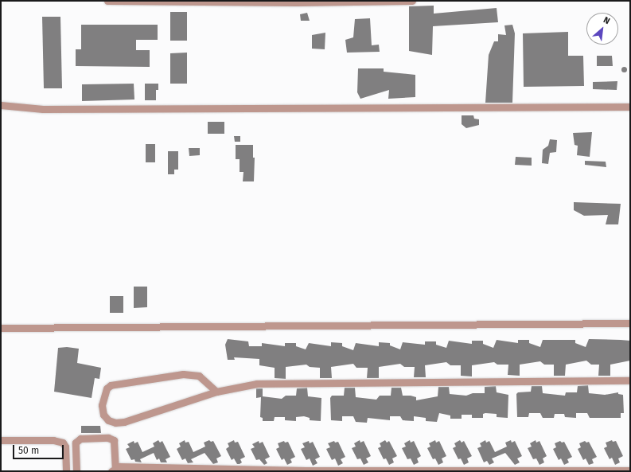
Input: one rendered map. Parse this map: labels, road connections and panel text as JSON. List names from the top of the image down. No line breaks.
{"scale_bar":"50 m","north":"top right"}
